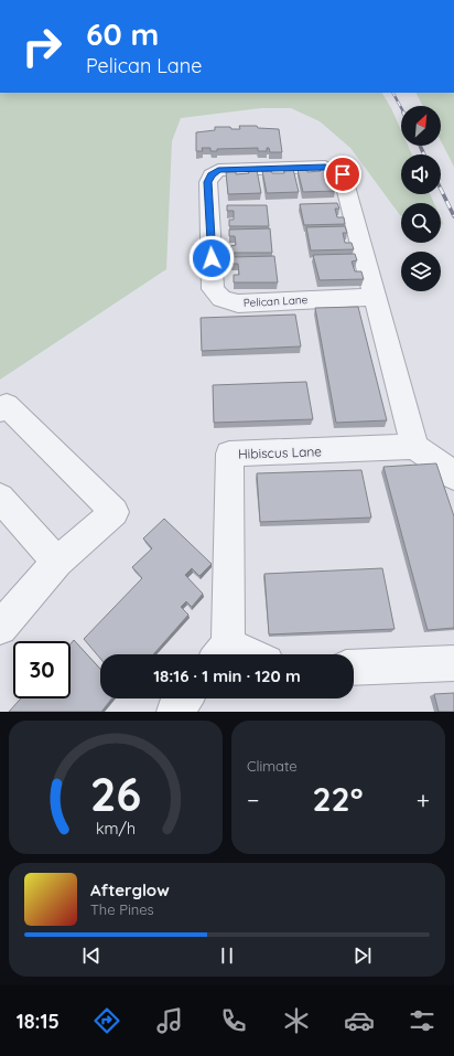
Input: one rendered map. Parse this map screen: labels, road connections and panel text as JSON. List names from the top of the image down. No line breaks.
{"streets":{"street":["Pelican Lane","Hibiscus Lane"]},"crossings":[["Pelican Lane","Hibiscus Lane"]],"north":"top right","page":{"turn":["60 m","Pelican Lane"],"limit":"30","trip":"18:16 · 1 min · 120 m","tile":"Climate","heat":["−","22°","+"],"song":["Afterglow","The Pines"],"tabs":"18:15","gauge":["26","km/h"]}}
